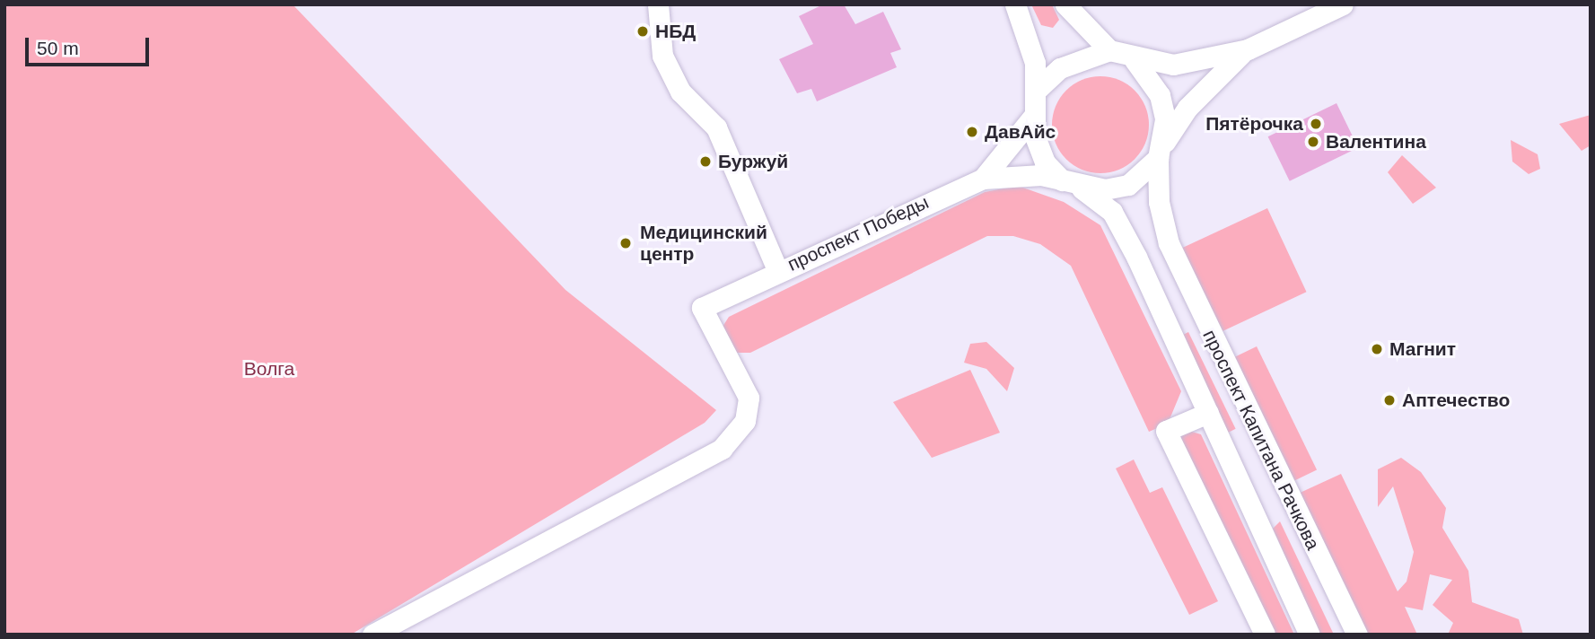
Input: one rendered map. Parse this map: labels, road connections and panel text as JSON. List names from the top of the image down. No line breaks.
{"streets":{"street":["проспект Победы","проспект Капитана Рачкова"]},"parks":["Волга"],"places":["НБД","Пятёрочка","ДавАйс","Валентина","Буржуй","Медицинский центр","Магнит","Аптечество"],"scale_bar":"50 m"}
